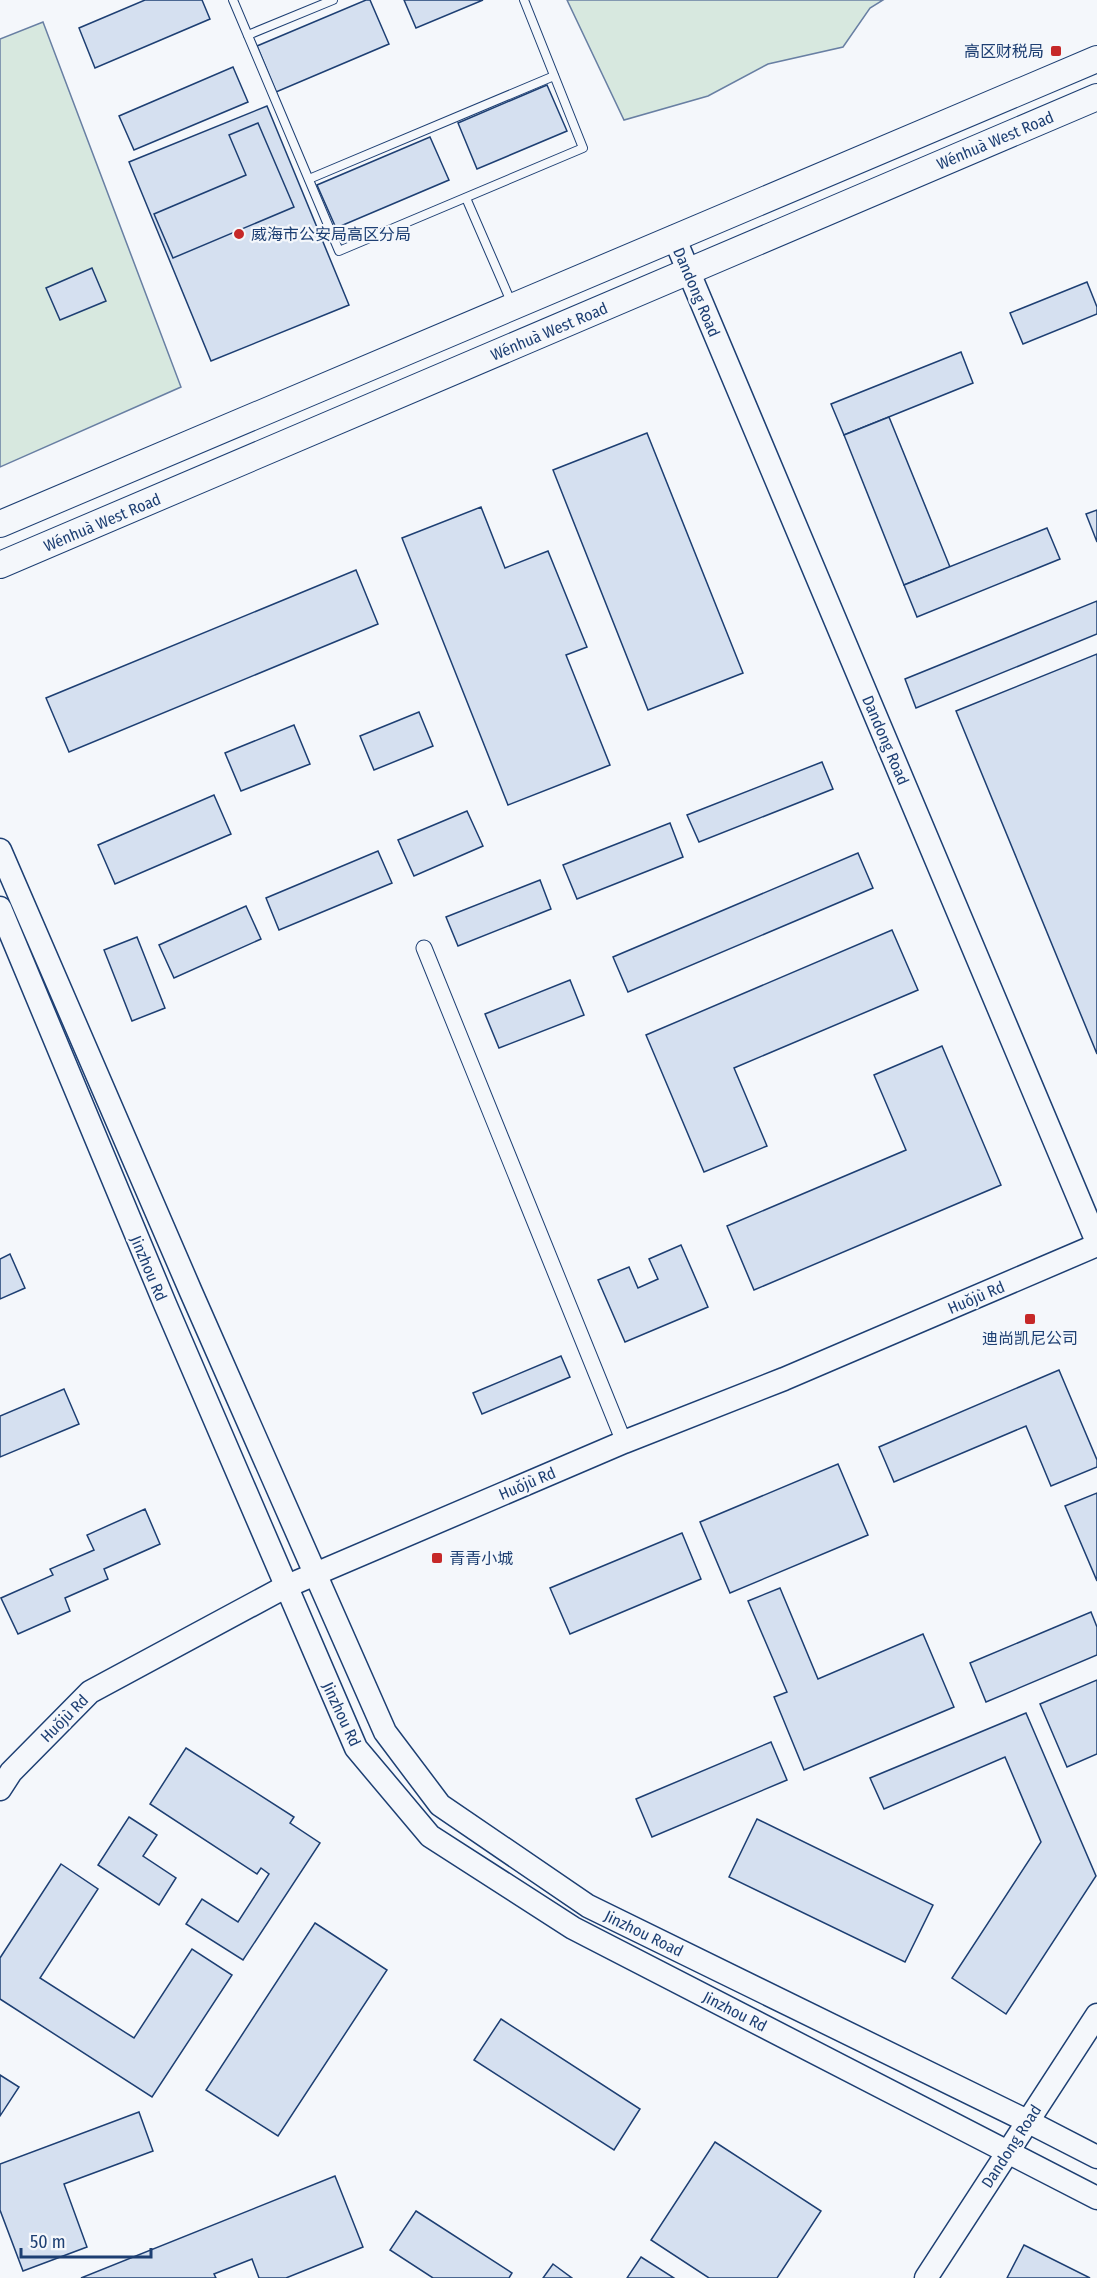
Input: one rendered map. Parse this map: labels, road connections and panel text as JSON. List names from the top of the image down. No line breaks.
{"streets":{"main road":["Wénhuà West Road","Dandong Road","Jinzhou Rd","Huǒjù Rd","Jinzhou Road"]},"crossings":[["Wénhuà West Road","Dandong Road"],["Dandong Road","Jinzhou Rd"],["Dandong Road","Huǒjù Rd"],["Dandong Road","Jinzhou Road"],["Jinzhou Rd","Huǒjù Rd"],["Jinzhou Rd","Jinzhou Road"],["Huǒjù Rd","Jinzhou Road"]],"places":{"transit":["高区财税局","迪尚凯尼公司","青青小城"],"other":["威海市公安局高区分局"]},"scale_bar":"50 m"}
